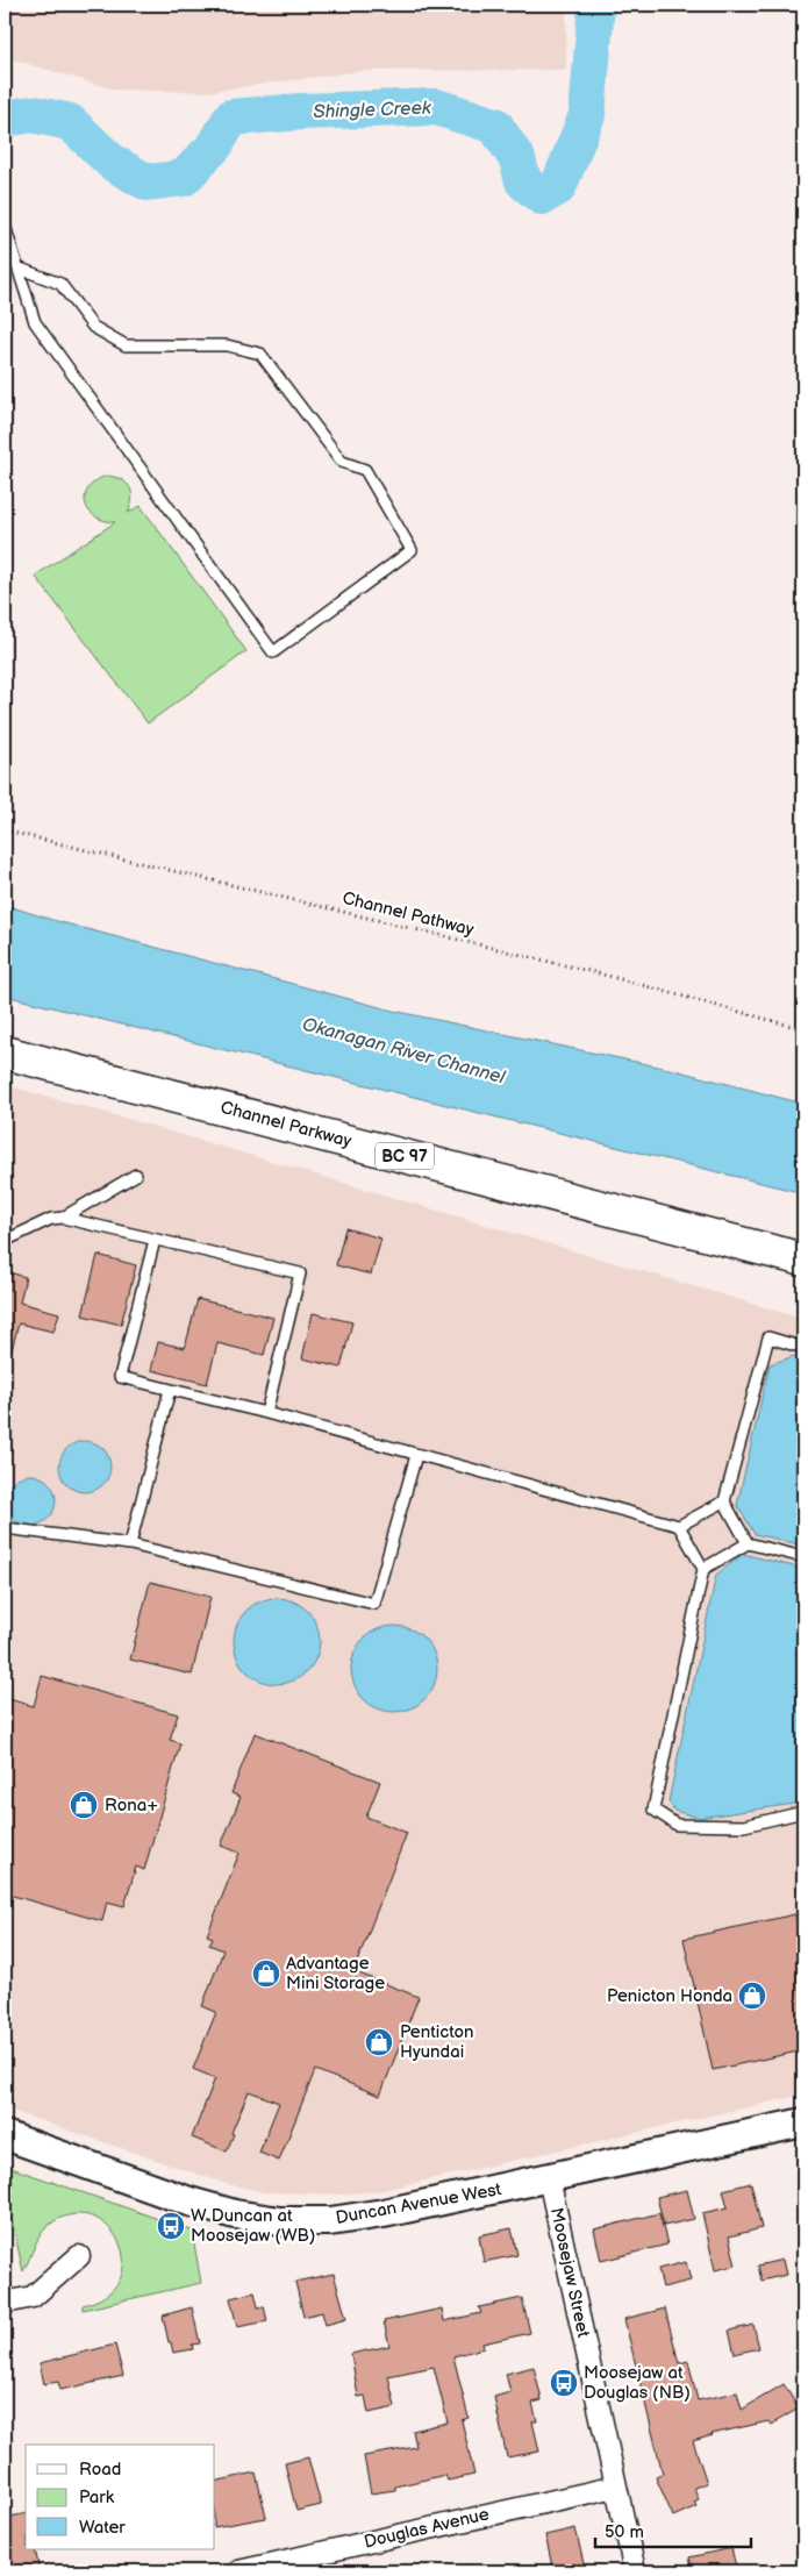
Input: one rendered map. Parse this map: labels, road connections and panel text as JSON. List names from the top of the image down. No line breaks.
{"streets":{"highway":["Channel Parkway","BC 97"],"street":["Duncan Avenue West","Moosejaw Street","Douglas Avenue"],"path":["Channel Pathway"]},"crossings":[["Duncan Avenue West","Moosejaw Street"],["Moosejaw Street","Douglas Avenue"]],"water":["Shingle Creek","Okanagan River Channel"],"places":{"shop":["Rona+","Advantage Mini Storage","Penicton Honda","Penticton Hyundai"],"bus stop":["W Duncan at Moosejaw (WB)","Moosejaw at Douglas (NB)"]},"legend":["Road","Park","Water"],"scale_bar":"50 m"}
